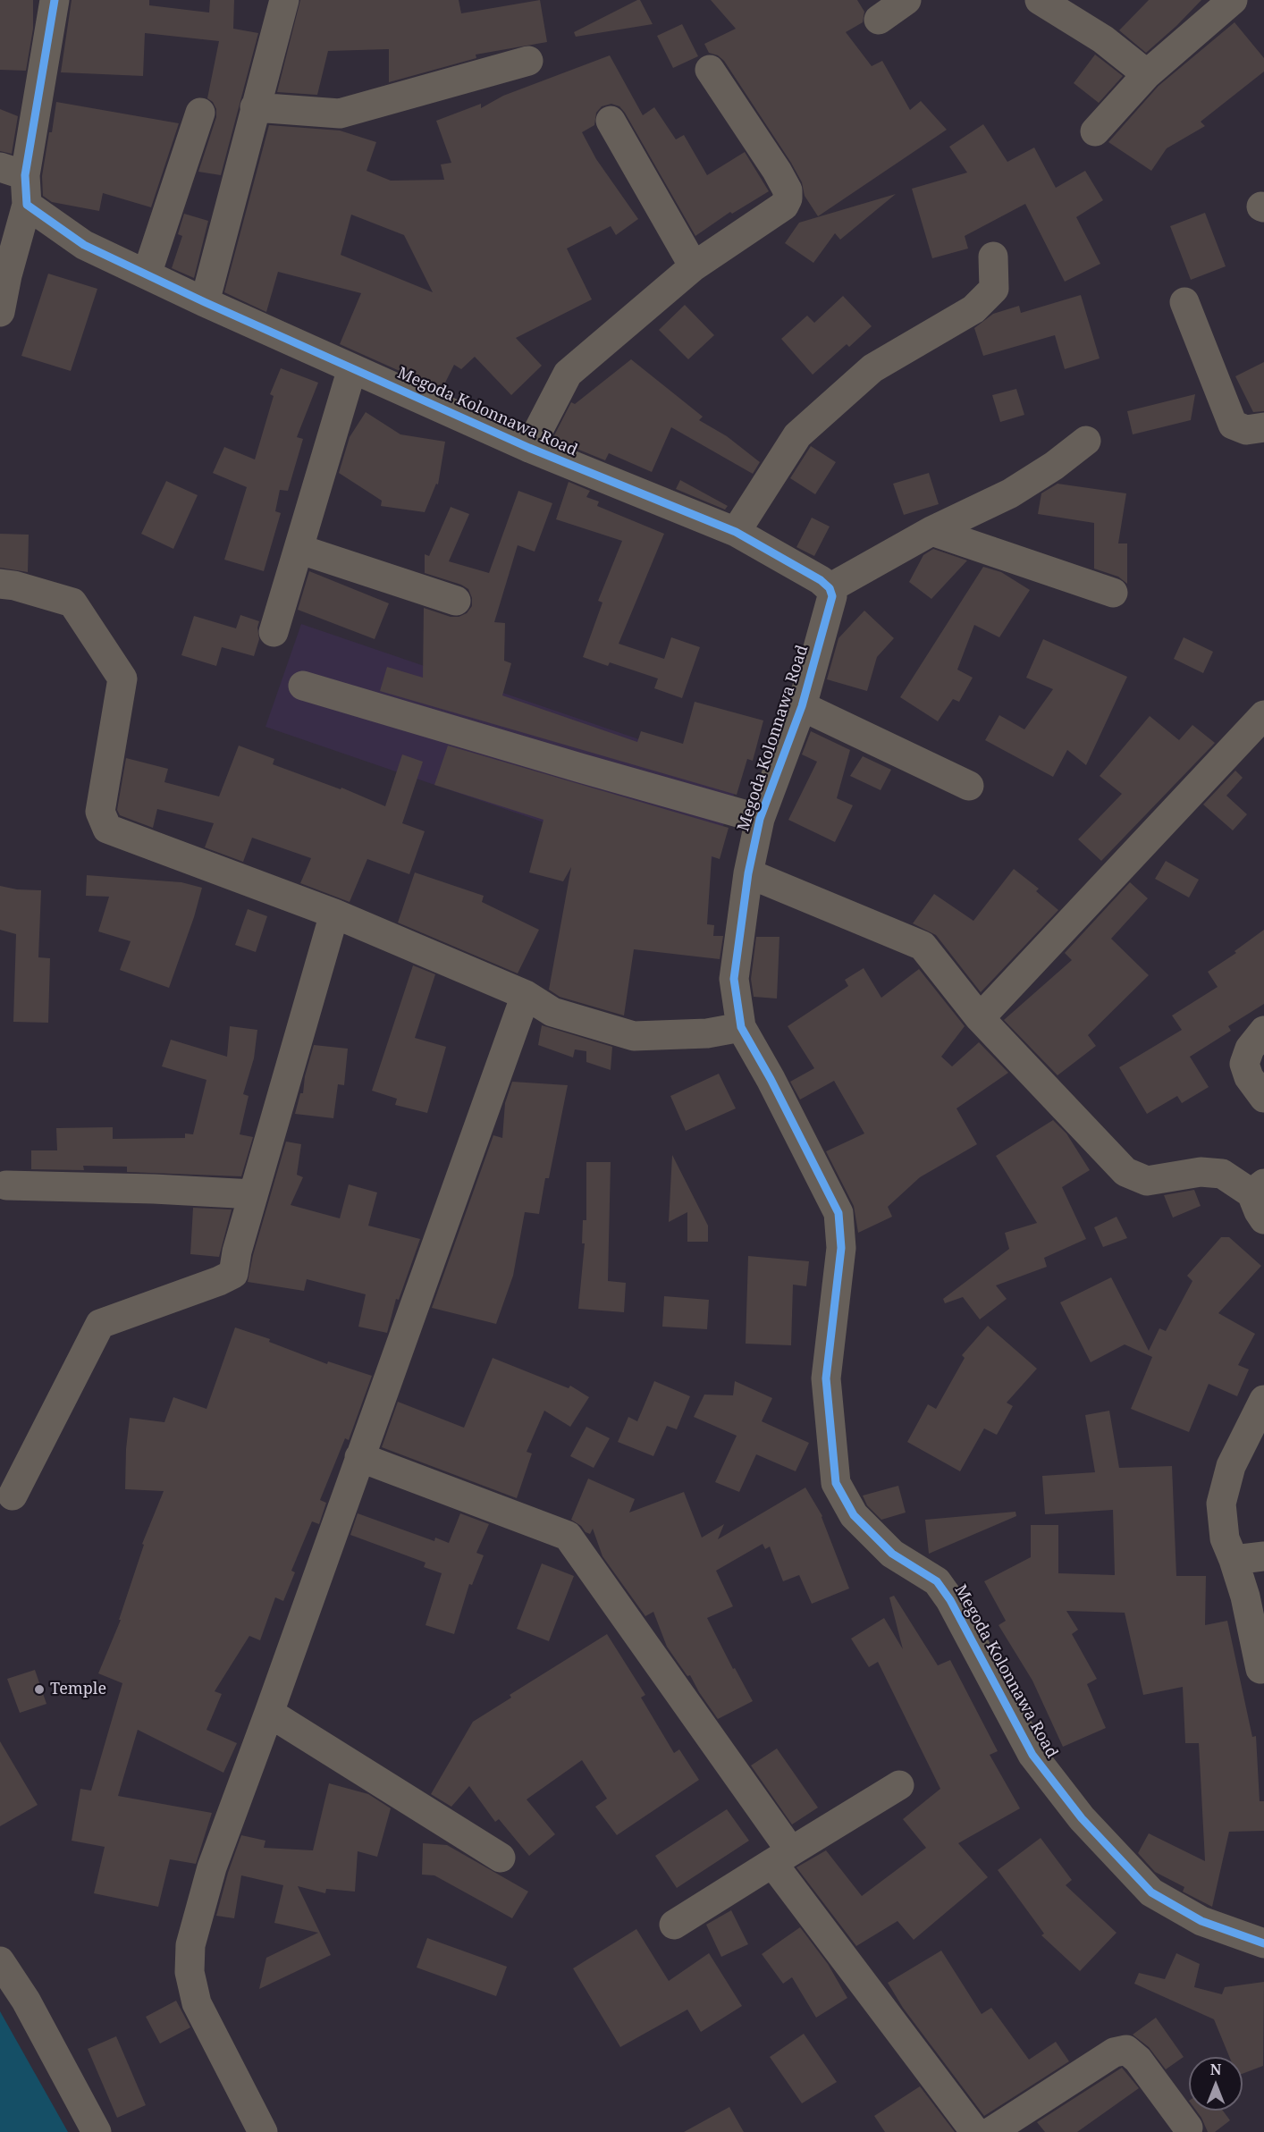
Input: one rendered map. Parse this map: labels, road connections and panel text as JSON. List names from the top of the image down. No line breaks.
{"streets":{"street":["Megoda Kolonnawa Road"]},"places":["Temple"],"north":"top"}
